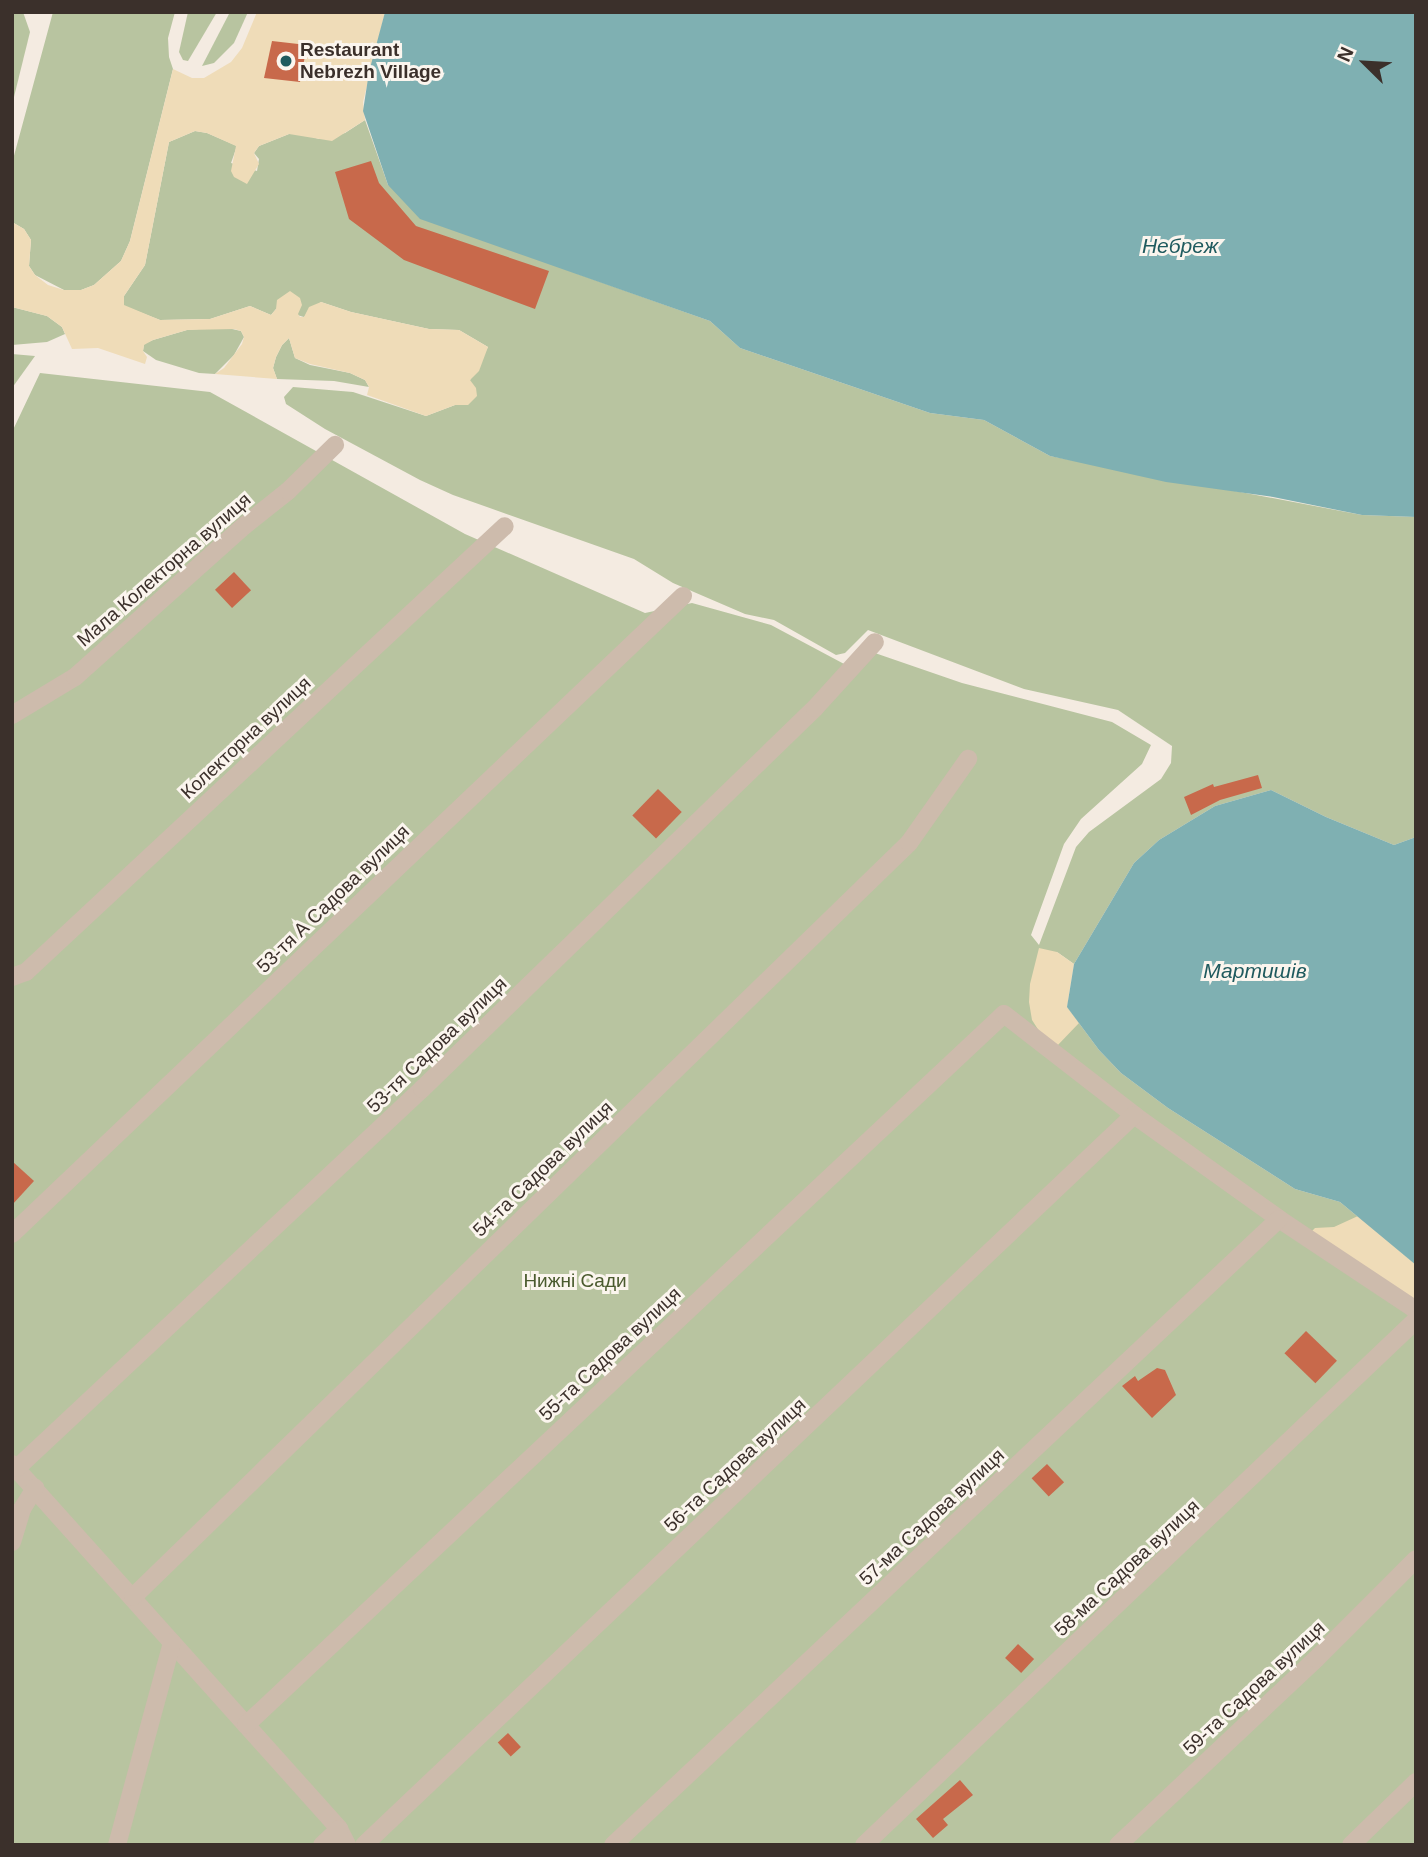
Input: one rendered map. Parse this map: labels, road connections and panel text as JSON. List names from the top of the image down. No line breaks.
{"streets":{"street":["Мала Колекторна вулиця","Колекторна вулиця","53-тя А Садова вулиця","53-тя Садова вулиця","54-та Садова вулиця","55-та Садова вулиця","56-та Садова вулиця","57-ма Садова вулиця","58-ма Садова вулиця","59-та Садова вулиця"]},"crossings":[["55-та Садова вулиця","56-та Садова вулиця"]],"water":["Небреж","Мартишів"],"parks":["Нижні Сади"],"places":["Restaurant Nebrezh Village"],"north":"top left"}
